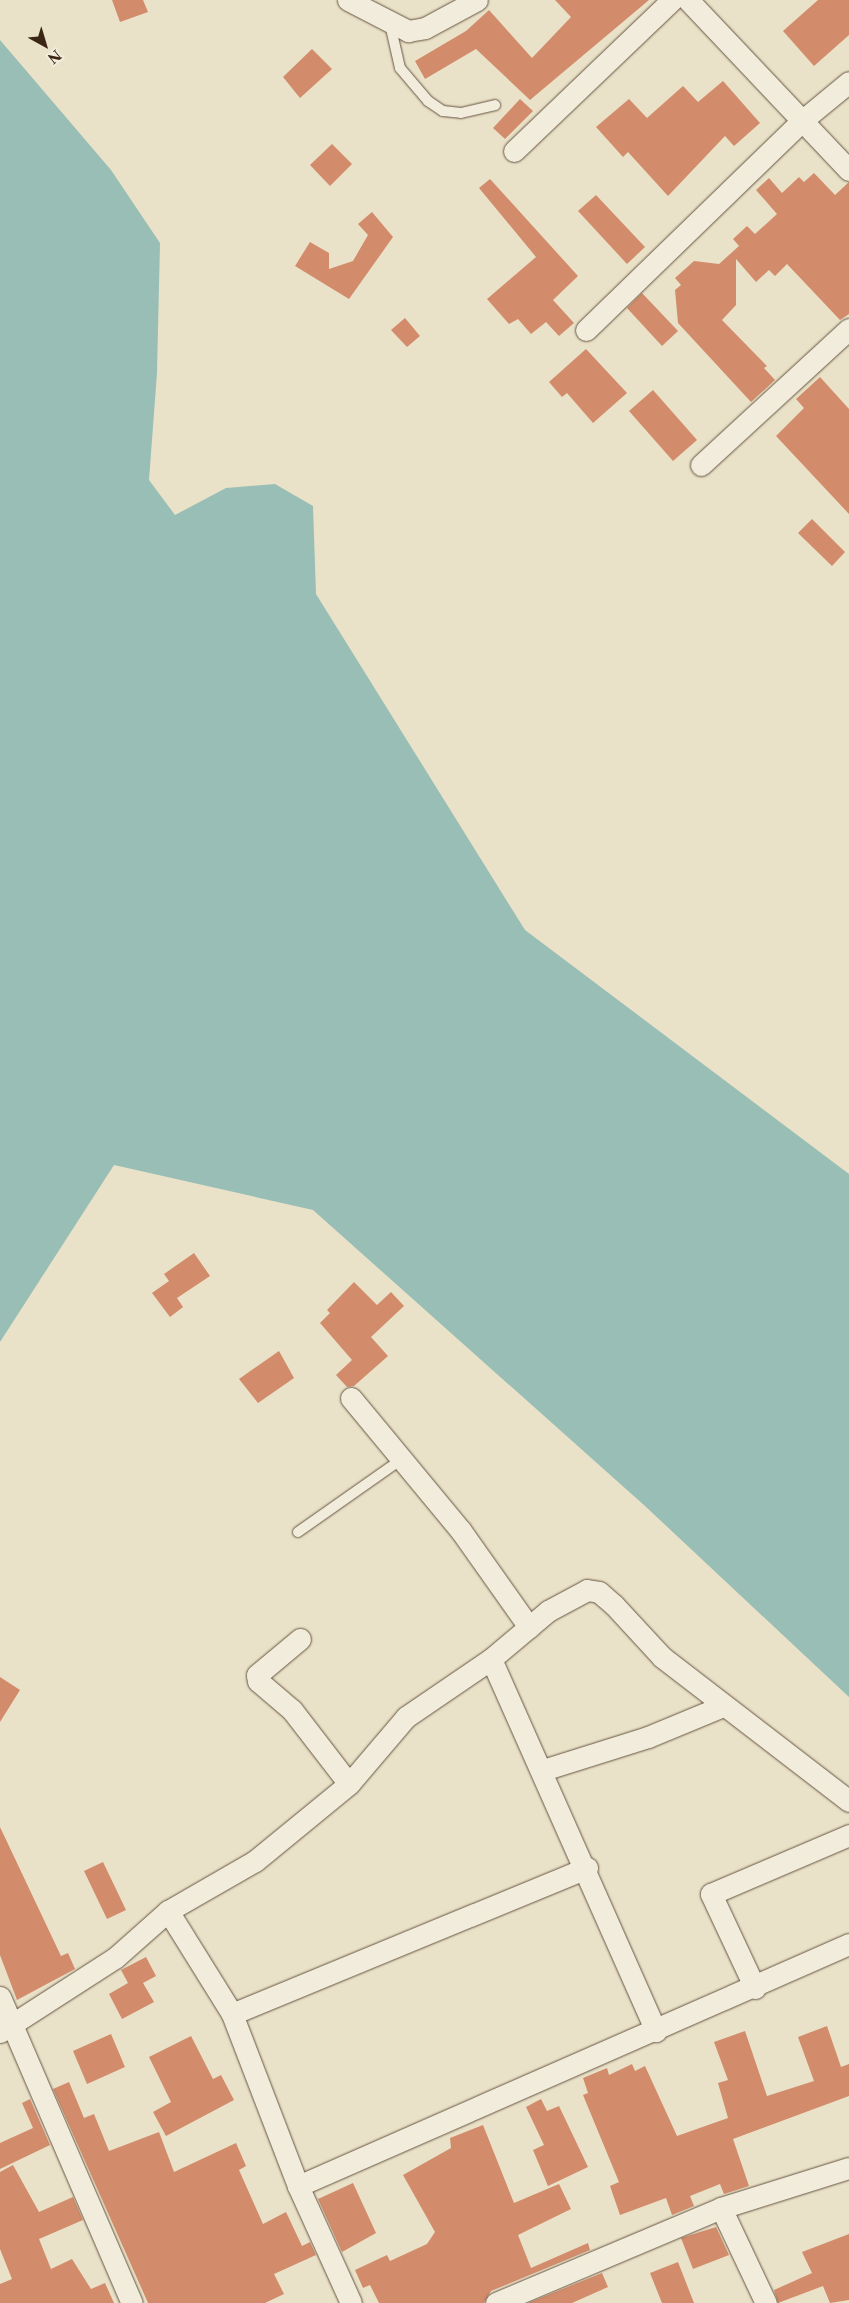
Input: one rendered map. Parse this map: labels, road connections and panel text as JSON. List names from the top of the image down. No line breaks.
{"north":"bottom right"}
